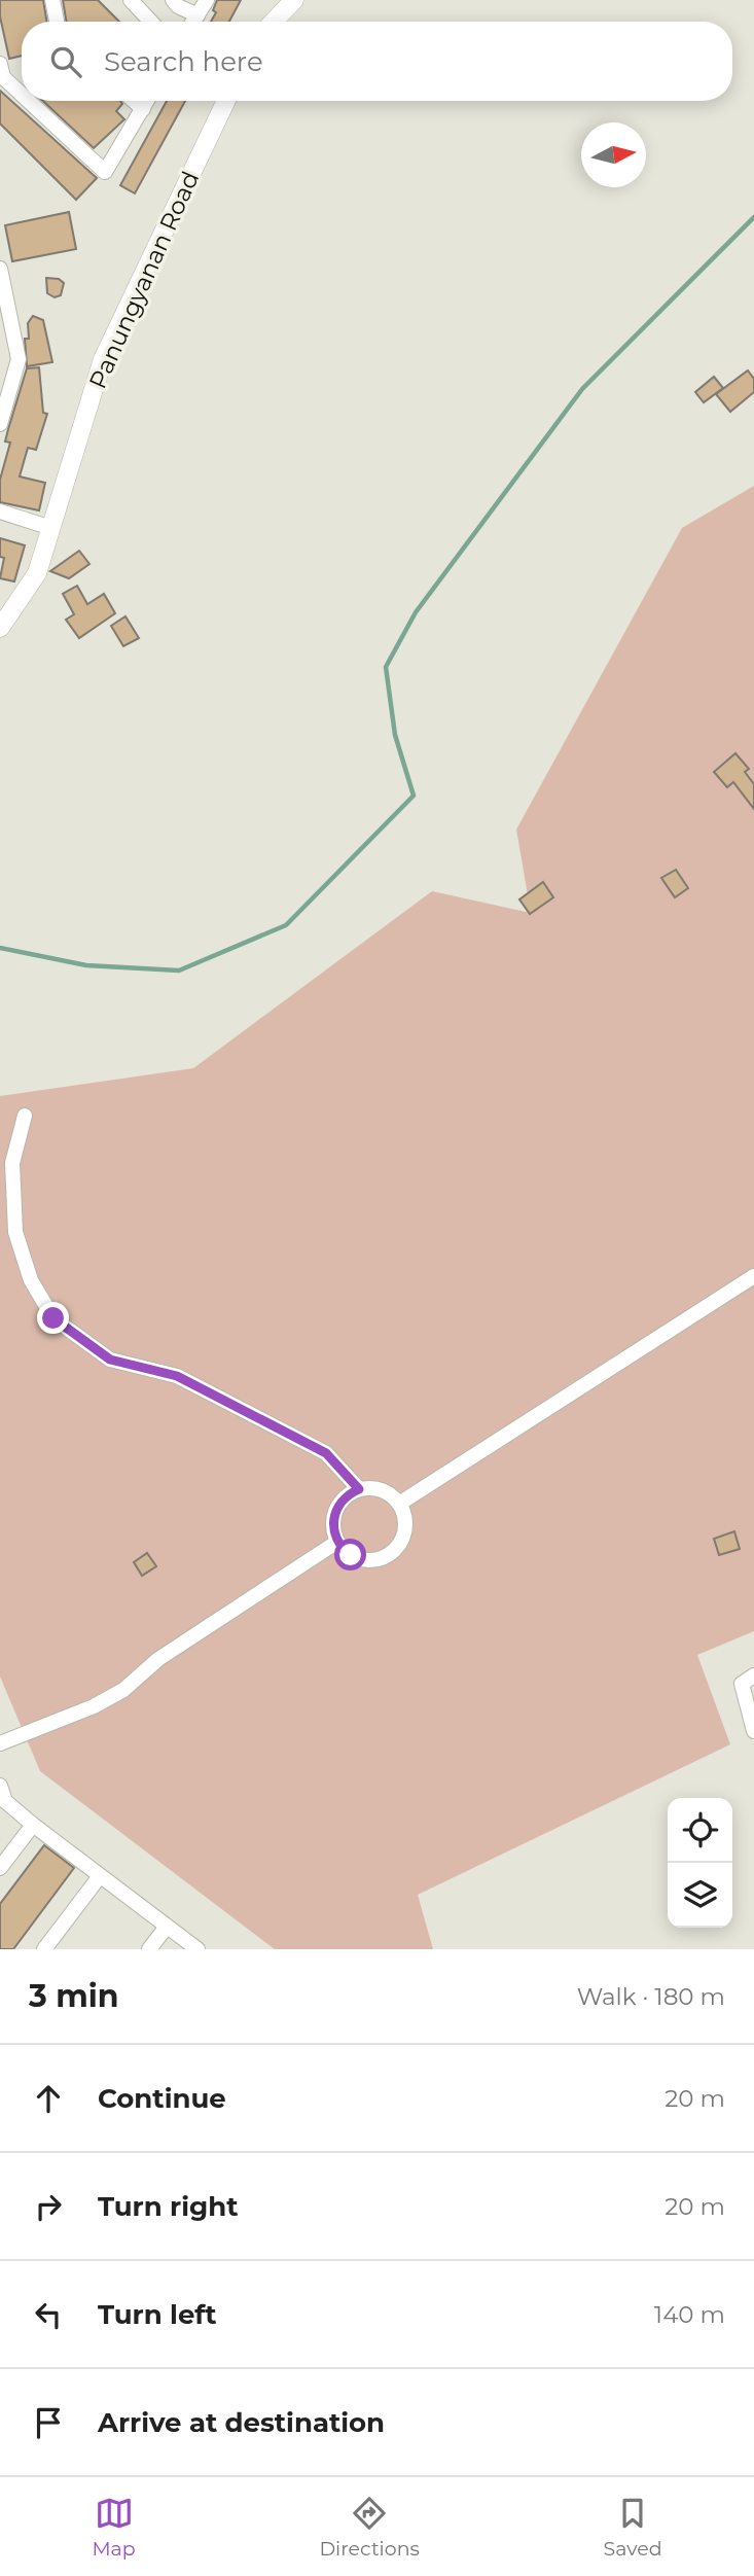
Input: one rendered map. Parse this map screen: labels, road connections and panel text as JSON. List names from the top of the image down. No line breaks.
{"streets":{"street":["Panungyanan Road"]},"north":"right","page":{"search":"Search here","heading":["3 min","Walk · 180 m"],"list":[["Continue","20 m"],["Turn right","20 m"],["Turn left","140 m"],"Arrive at destination"],"nav":["Map","Directions","Saved"]}}
